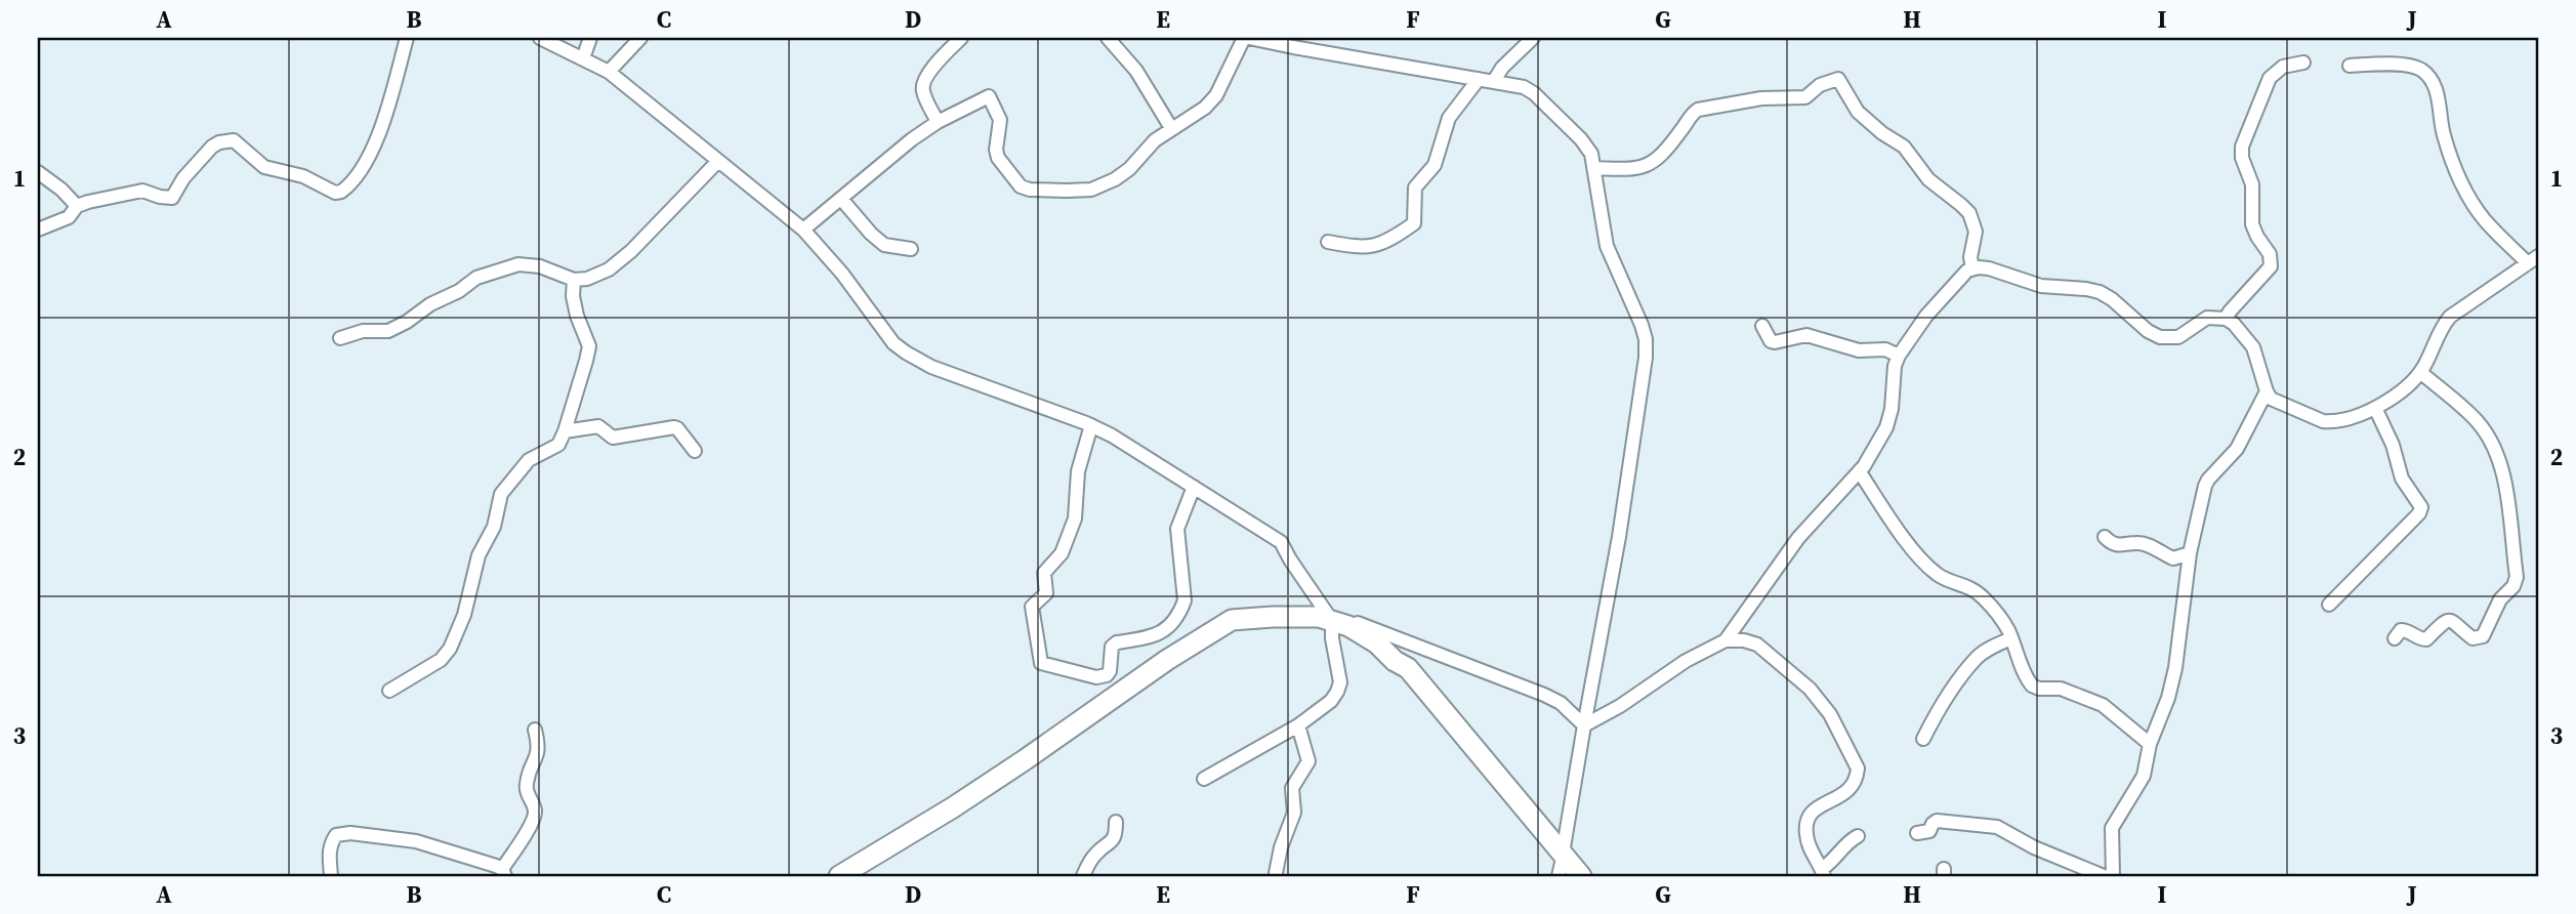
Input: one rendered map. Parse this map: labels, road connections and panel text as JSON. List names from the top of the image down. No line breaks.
{"grid":{"columns":["A","B","C","D","E","F","G","H","I","J"],"rows":["1","2","3"]}}
